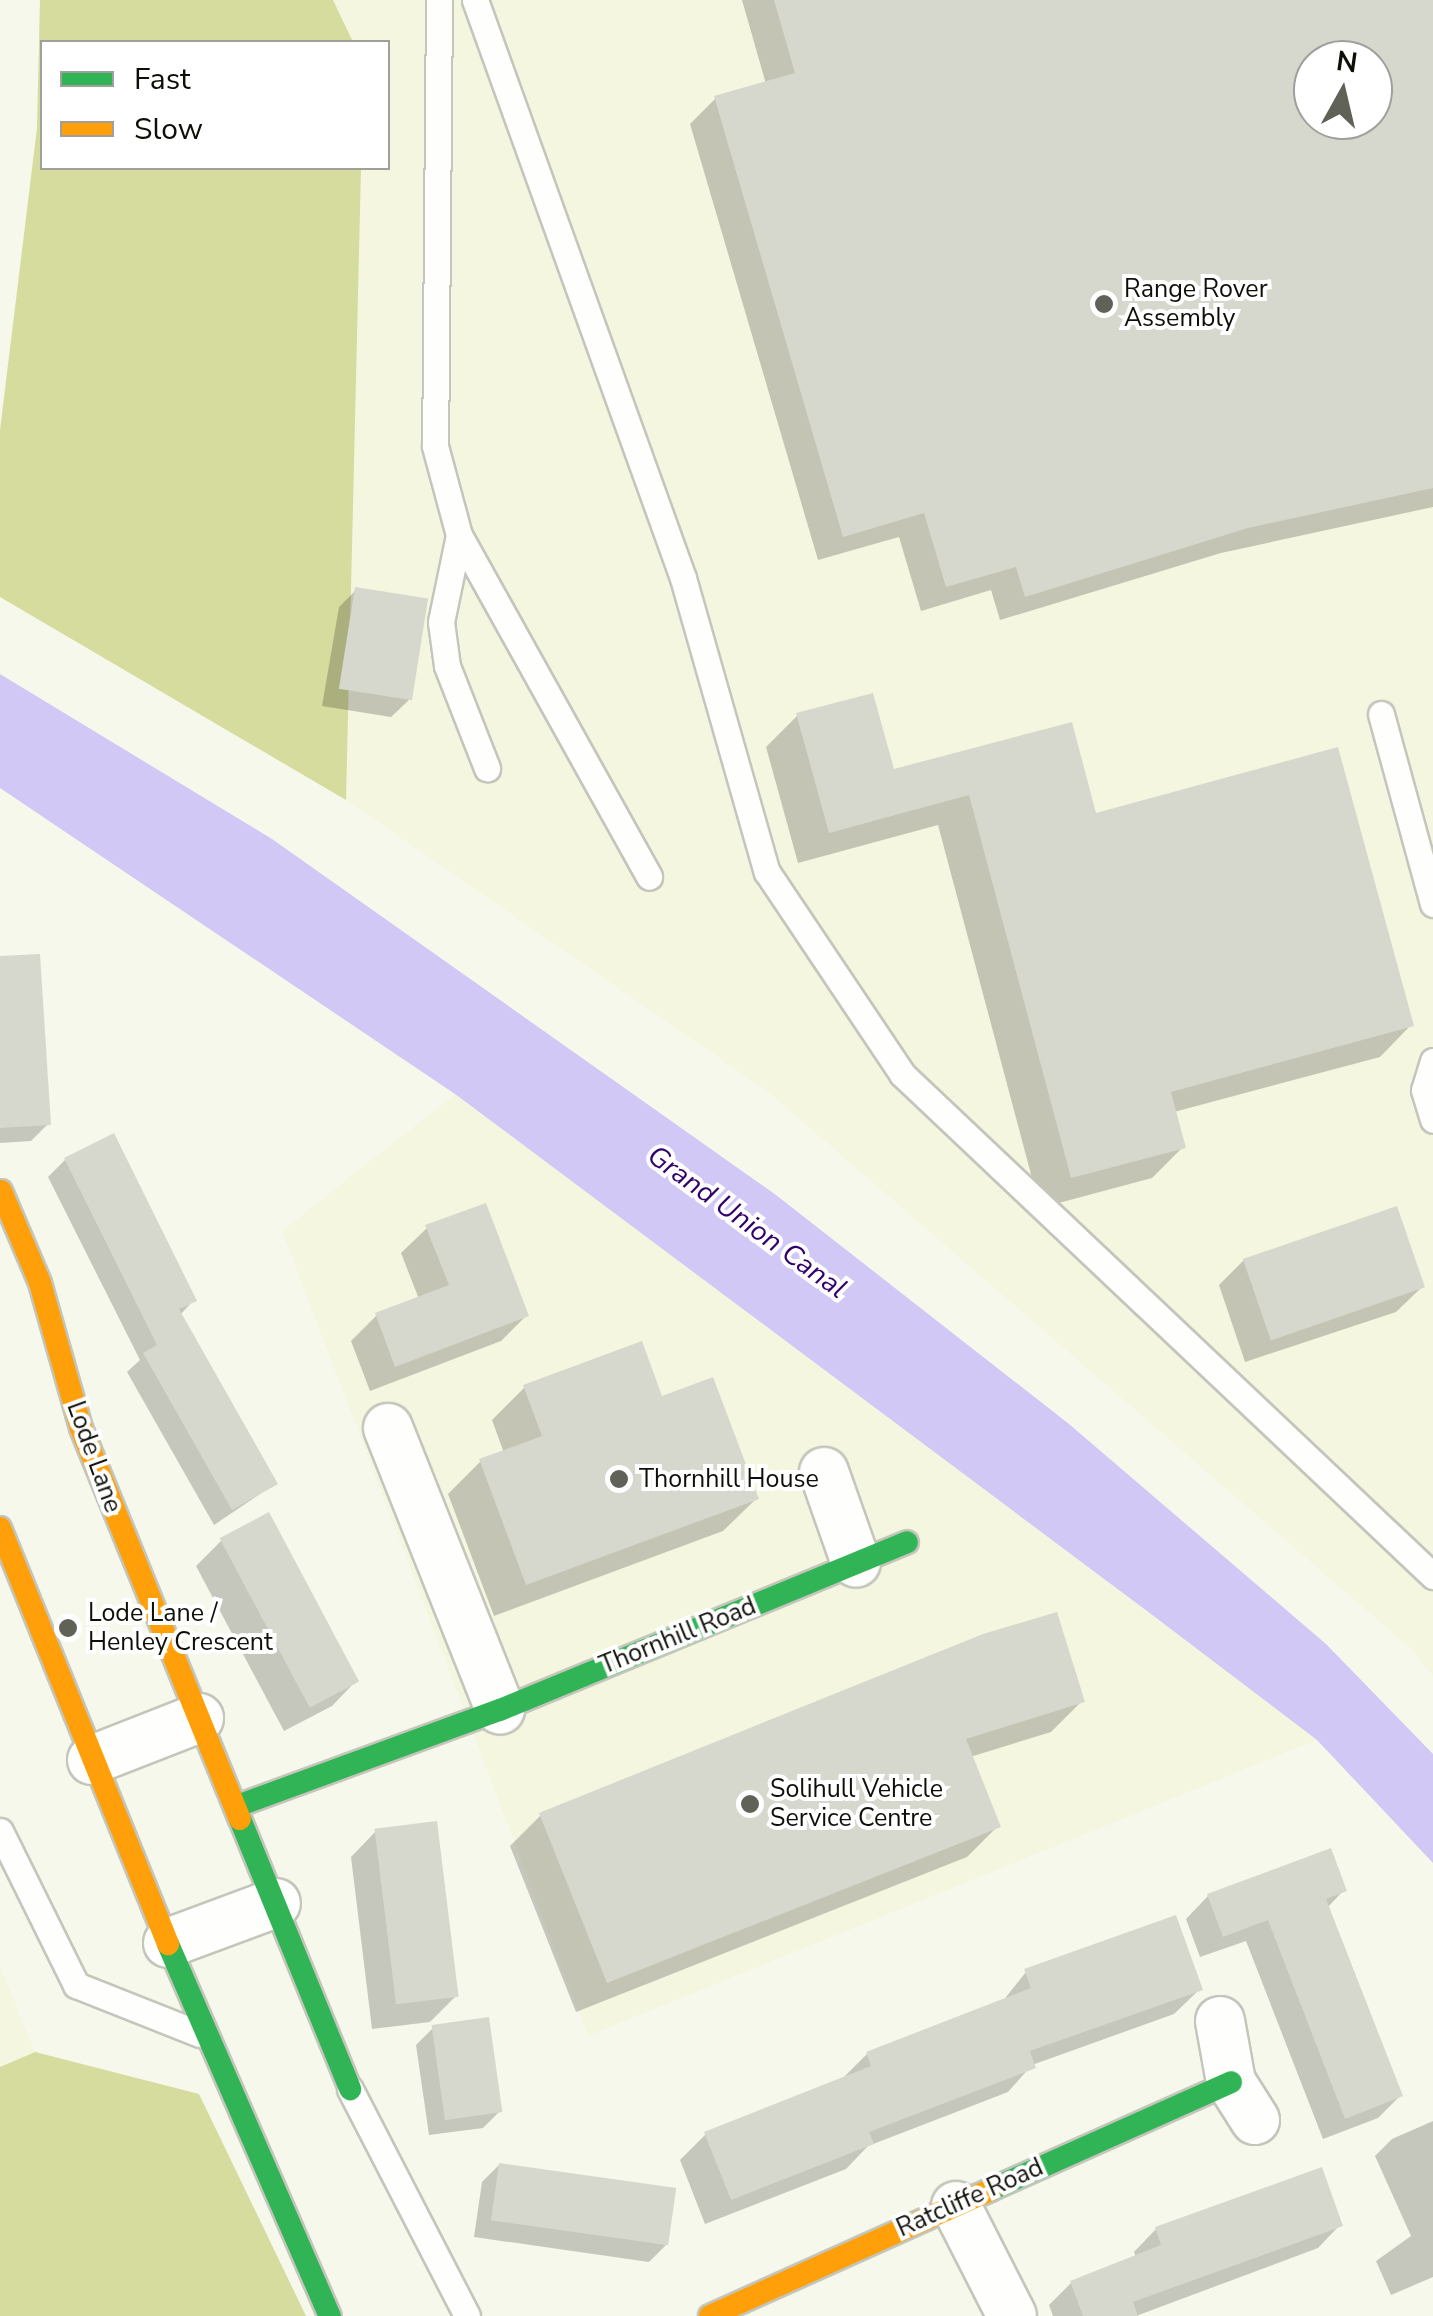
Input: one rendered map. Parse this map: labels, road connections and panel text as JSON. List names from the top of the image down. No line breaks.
{"streets":{"street":["Lode Lane","Thornhill Road","Ratcliffe Road"]},"crossings":[["Lode Lane","Thornhill Road"]],"water":["Grand Union Canal"],"places":["Range Rover Assembly","Thornhill House","Lode Lane / Henley Crescent","Solihull Vehicle Service Centre"],"legend":["Fast","Slow"],"north":"top"}
